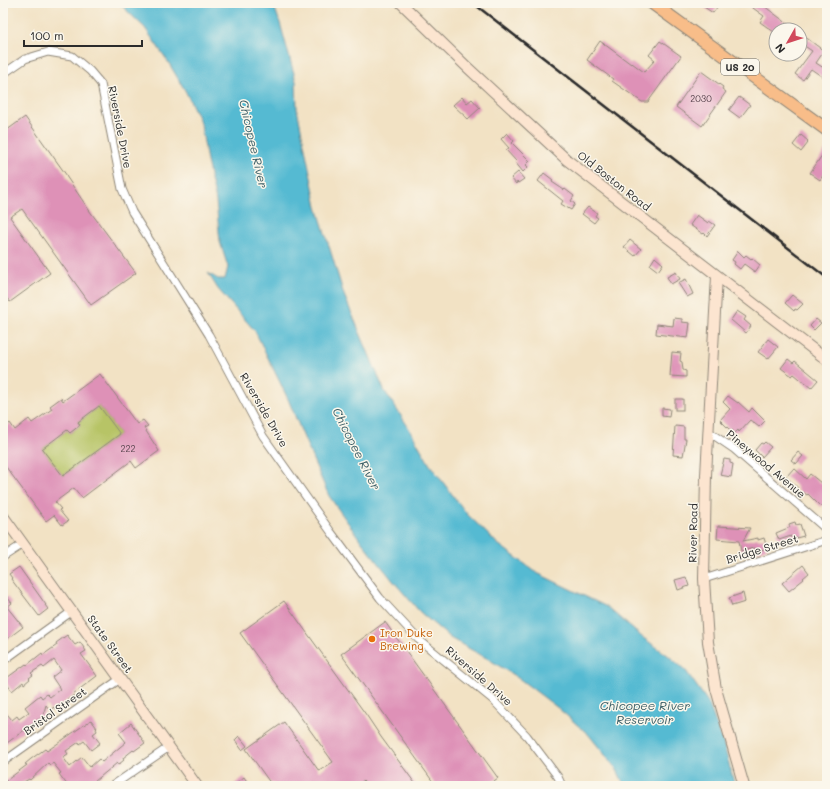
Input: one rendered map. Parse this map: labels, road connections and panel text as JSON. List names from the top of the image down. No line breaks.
{"streets":{"main road":["US 20"],"street":["Riverside Drive","Old Boston Road","Pineywood Avenue","River Road","Bridge Street","State Street","Bristol Street"]},"crossings":[["Old Boston Road","River Road"],["Pineywood Avenue","River Road"],["River Road","Bridge Street"],["State Street","Bristol Street"]],"water":["Chicopee River","Chicopee River Reservoir"],"places":["Iron Duke Brewing"],"house_numbers":["2030","222"],"scale_bar":"100 m","north":"bottom left"}
